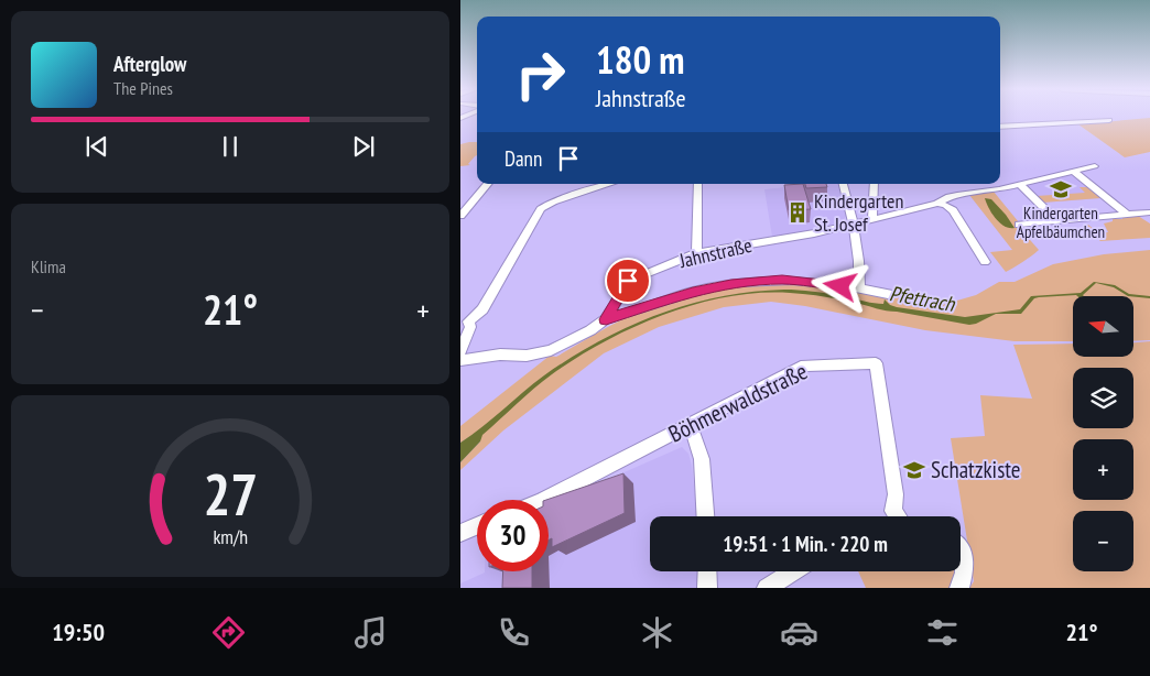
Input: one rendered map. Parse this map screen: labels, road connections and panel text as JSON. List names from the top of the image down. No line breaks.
{"streets":{"street":["Jahnstraße","Böhmerwaldstraße"]},"water":["Pfettrach"],"places":{"school or university":["Kindergarten Apfelbäumchen","Schatzkiste"],"building":["Kindergarten St. Josef"]},"north":"left","page":{"turn":["180 m","Jahnstraße"],"song":["Afterglow","The Pines"],"then":"Dann","tile":"Klima","heat":["−","21°","+"],"map_buttons":["+","−"],"limit":"30","trip":"19:51 · 1 Min. · 220 m","tabs":["19:50","21°"],"gauge":["27","km/h"]}}
